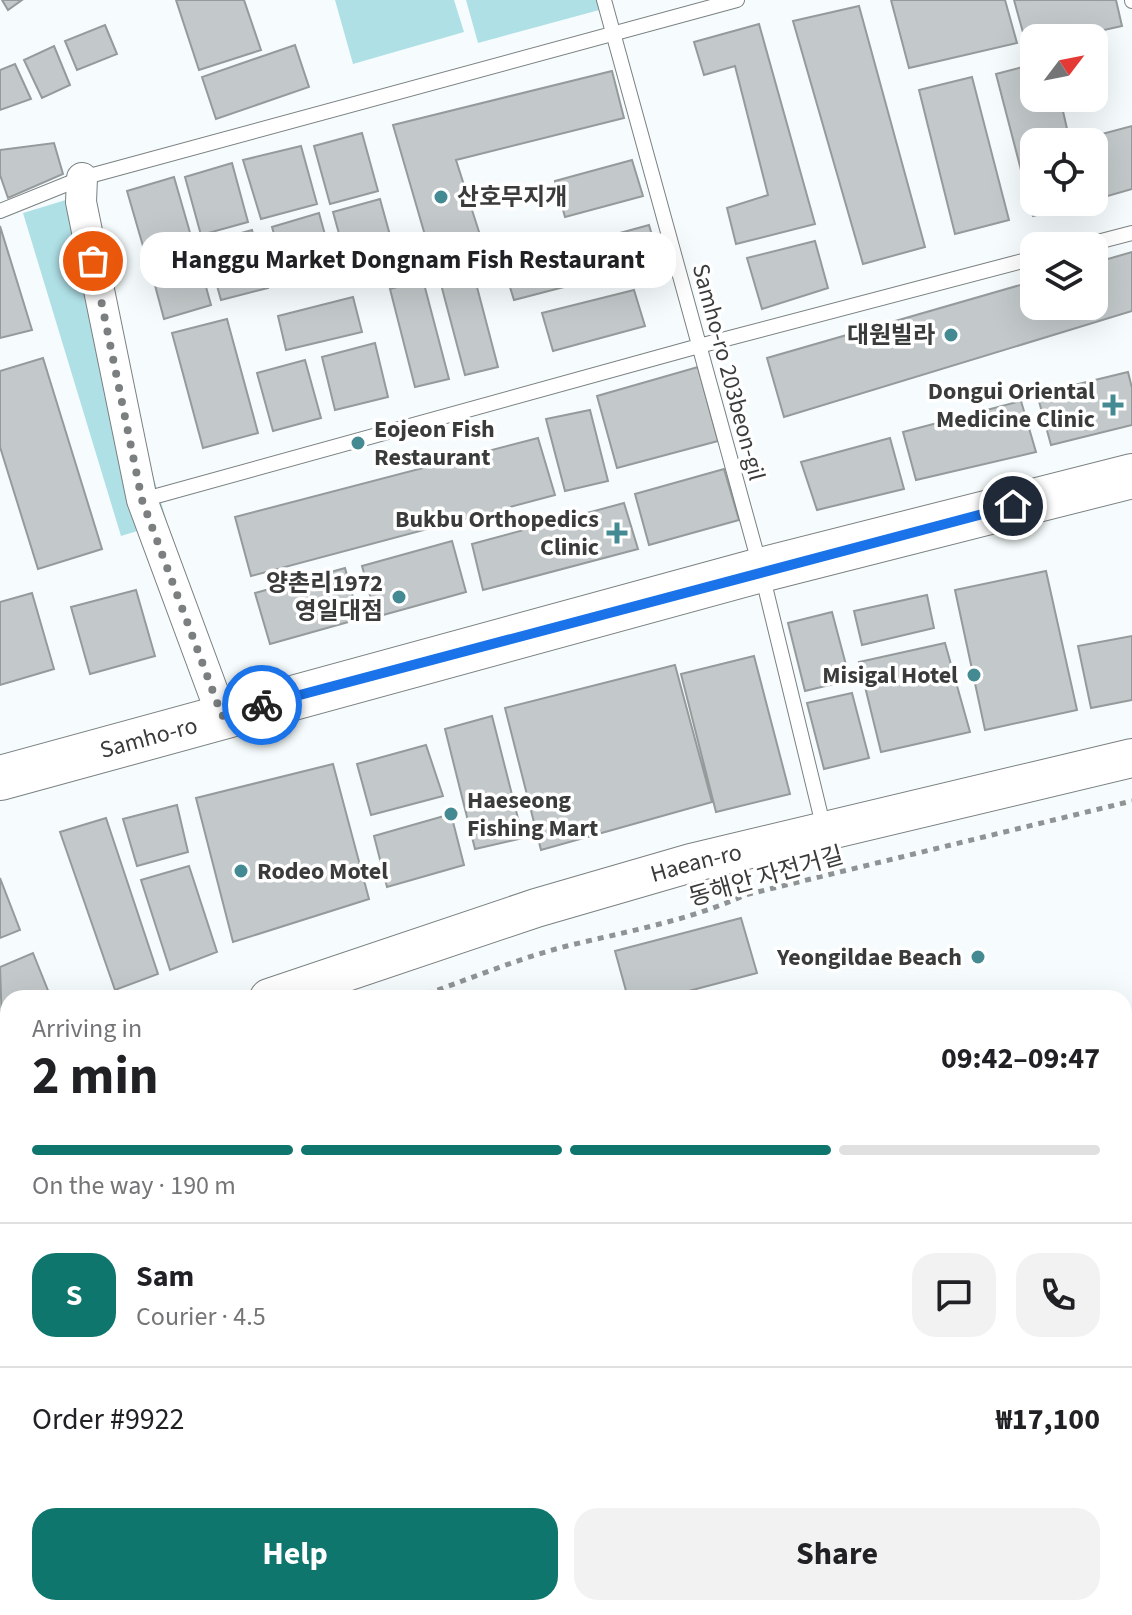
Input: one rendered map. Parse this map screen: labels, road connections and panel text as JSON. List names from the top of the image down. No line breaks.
{"streets":{"main road":["Samho-ro"],"street":["Haean-ro"],"lane":["Samho-ro 203beon-gil"],"path":["동해안 자전거길"]},"crossings":[["Samho-ro 203beon-gil","Samho-ro"],["Samho-ro 203beon-gil","Haean-ro"]],"places":{"other":["산호무지개","Hanggu Market Dongnam Fish Restaurant","대원빌라","Eojeon Fish Restaurant","양촌리1972 영일대점","Misigal Hotel","Haeseong Fishing Mart","Rodeo Motel","Yeongildae Beach"],"health":["Dongui Oriental Medicine Clinic","Bukbu Orthopedics Clinic"]},"north":"top right","page":{"bubble":"Hanggu Market Dongnam Fish Restaurant","heading":["2 min","Arriving in","09:42–09:47"],"panel":["Sam","Courier · 4.5","Order #9922","₩17,100"],"bar":"On the way · 190 m","round":"S","buttons":["Help","Share"]}}
